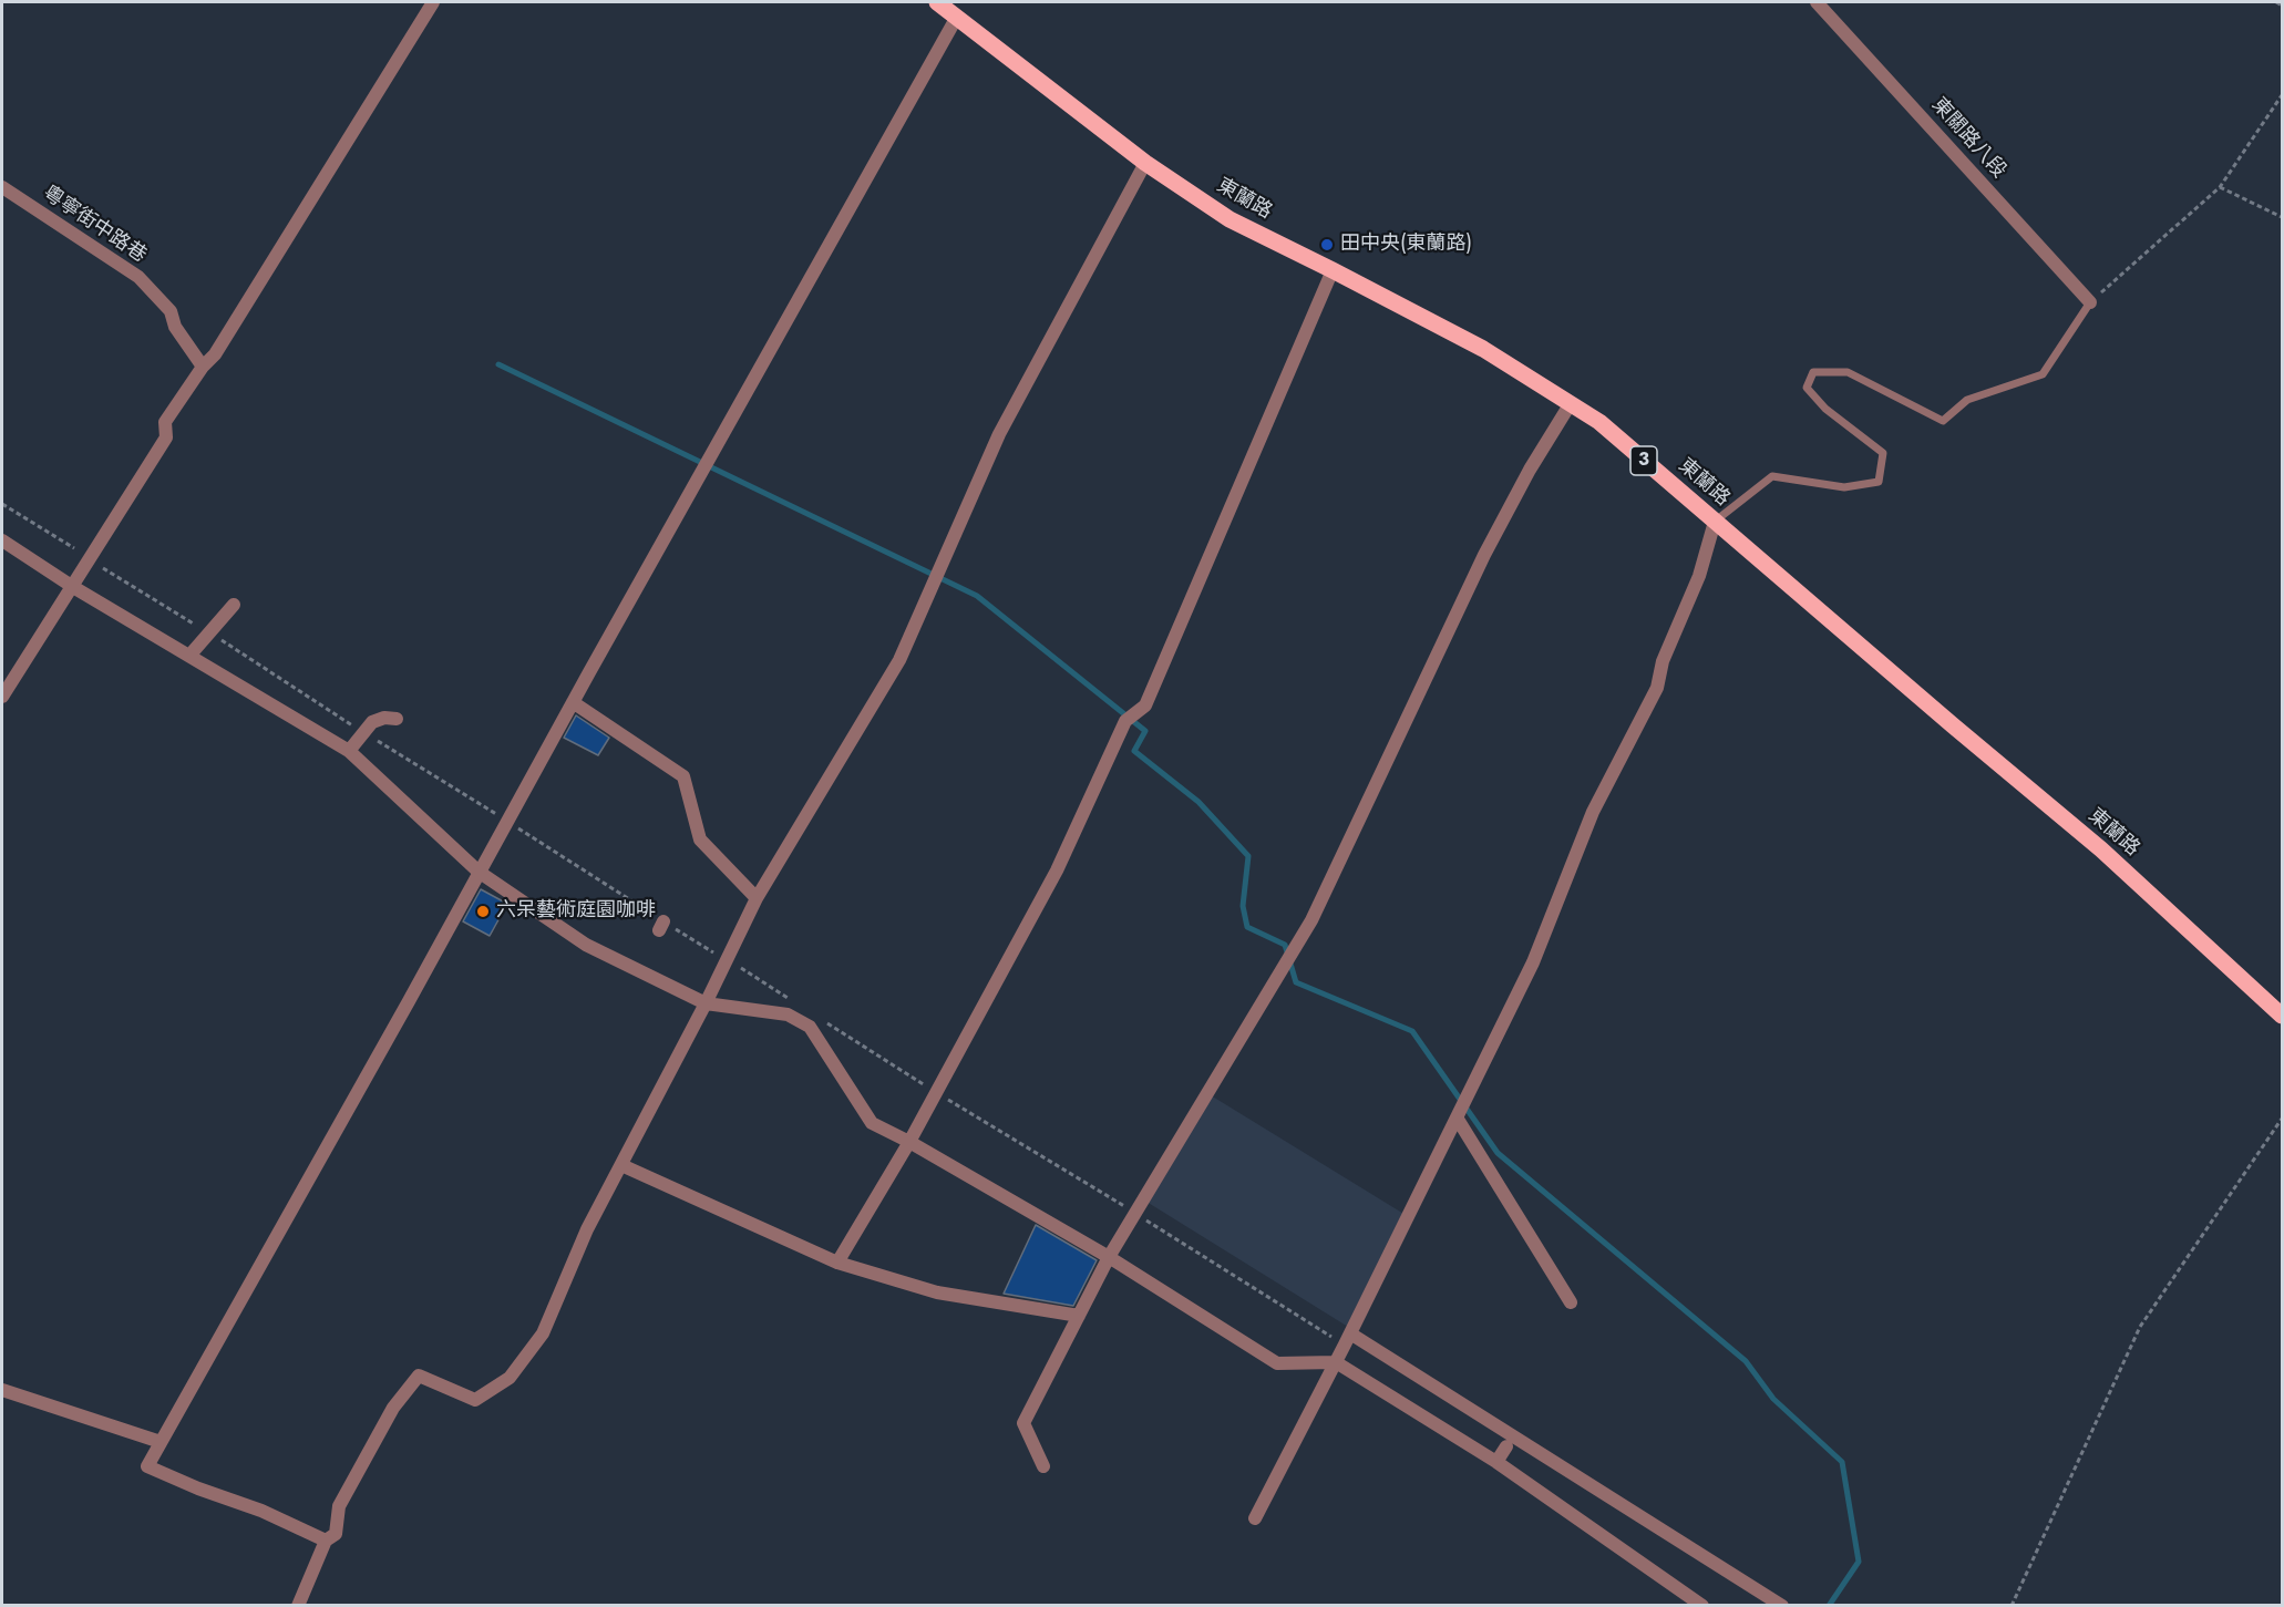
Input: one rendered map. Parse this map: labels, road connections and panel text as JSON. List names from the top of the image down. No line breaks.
{"streets":{"main road":["東蘭路","3"],"street":["東關路八段","粵寧街中路巷"]},"places":["田中央(東蘭路)","六呆藝術庭園咖啡"]}
